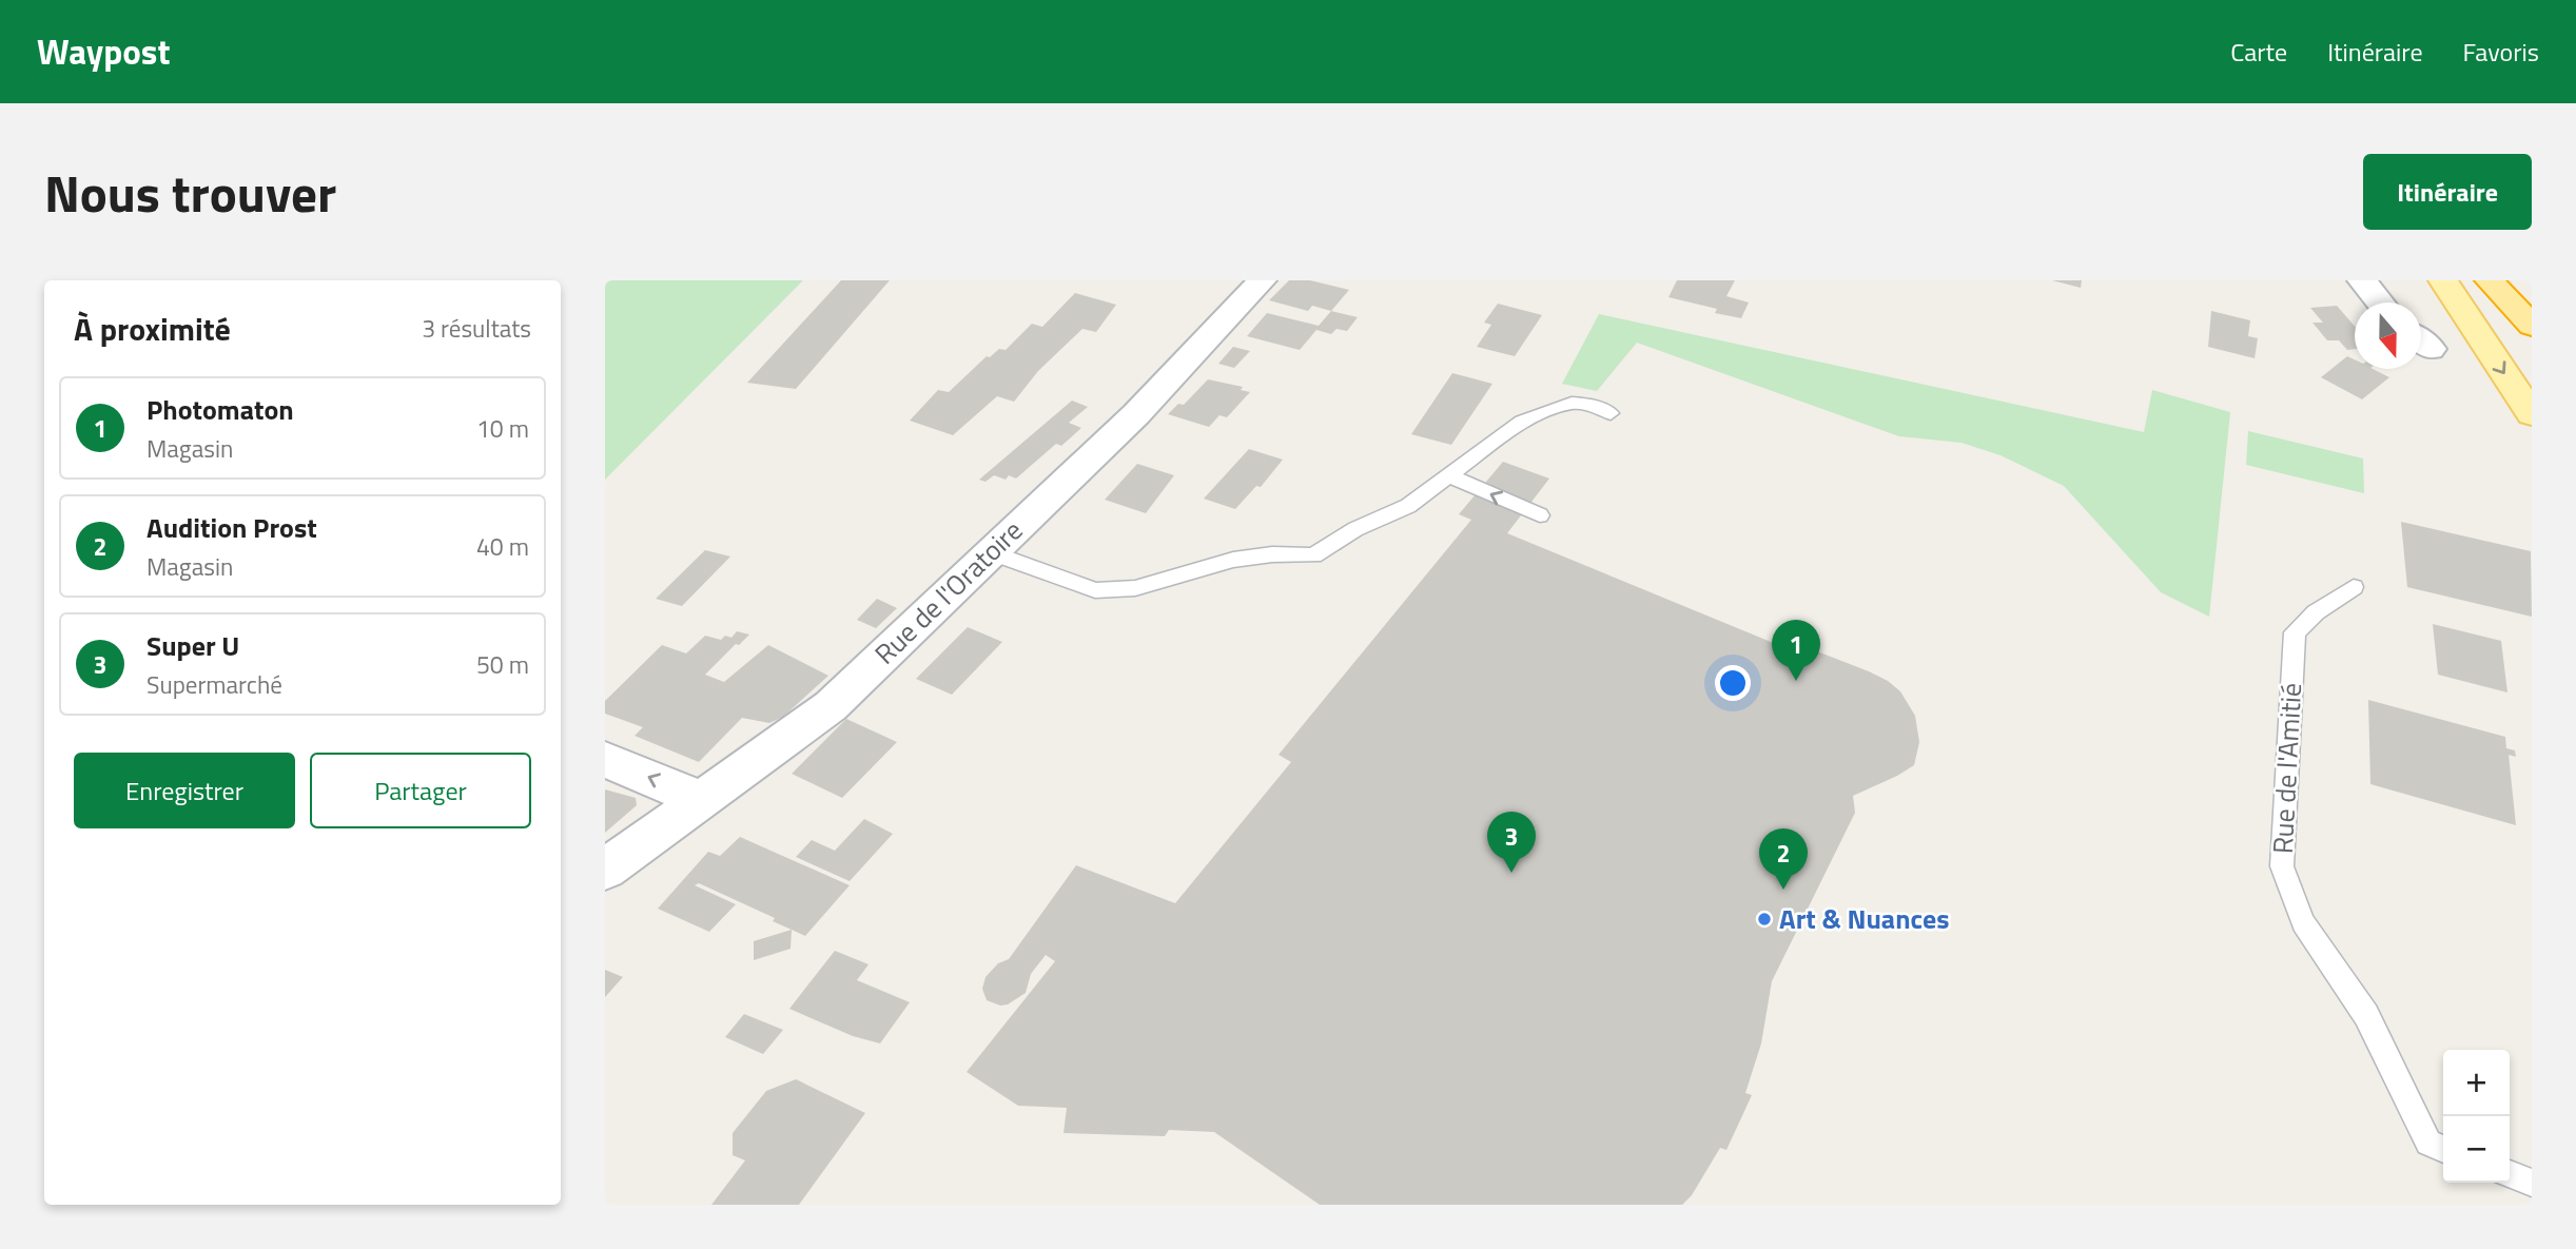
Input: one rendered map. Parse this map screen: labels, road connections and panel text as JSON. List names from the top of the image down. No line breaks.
{"streets":{"street":["Rue de l'Oratoire"],"lane":["Rue de l'Amitié"]},"places":["Art & Nuances"],"north":"bottom","page":{"header":"Waypost","nav":["Carte","Itinéraire","Favoris"],"title":"Nous trouver","buttons":["Itinéraire",["Enregistrer","Partager"]],"heading":["À proximité","3 résultats"],"list":[{"mark":"1","name":"Photomaton","note":"Magasin","value":"10 m"},{"mark":"2","name":"Audition Prost","note":"Magasin","value":"40 m"},{"mark":"3","name":"Super U","note":"Supermarché","value":"50 m"}],"pins":["1","3","2"],"map_buttons":["+","−"]}}
